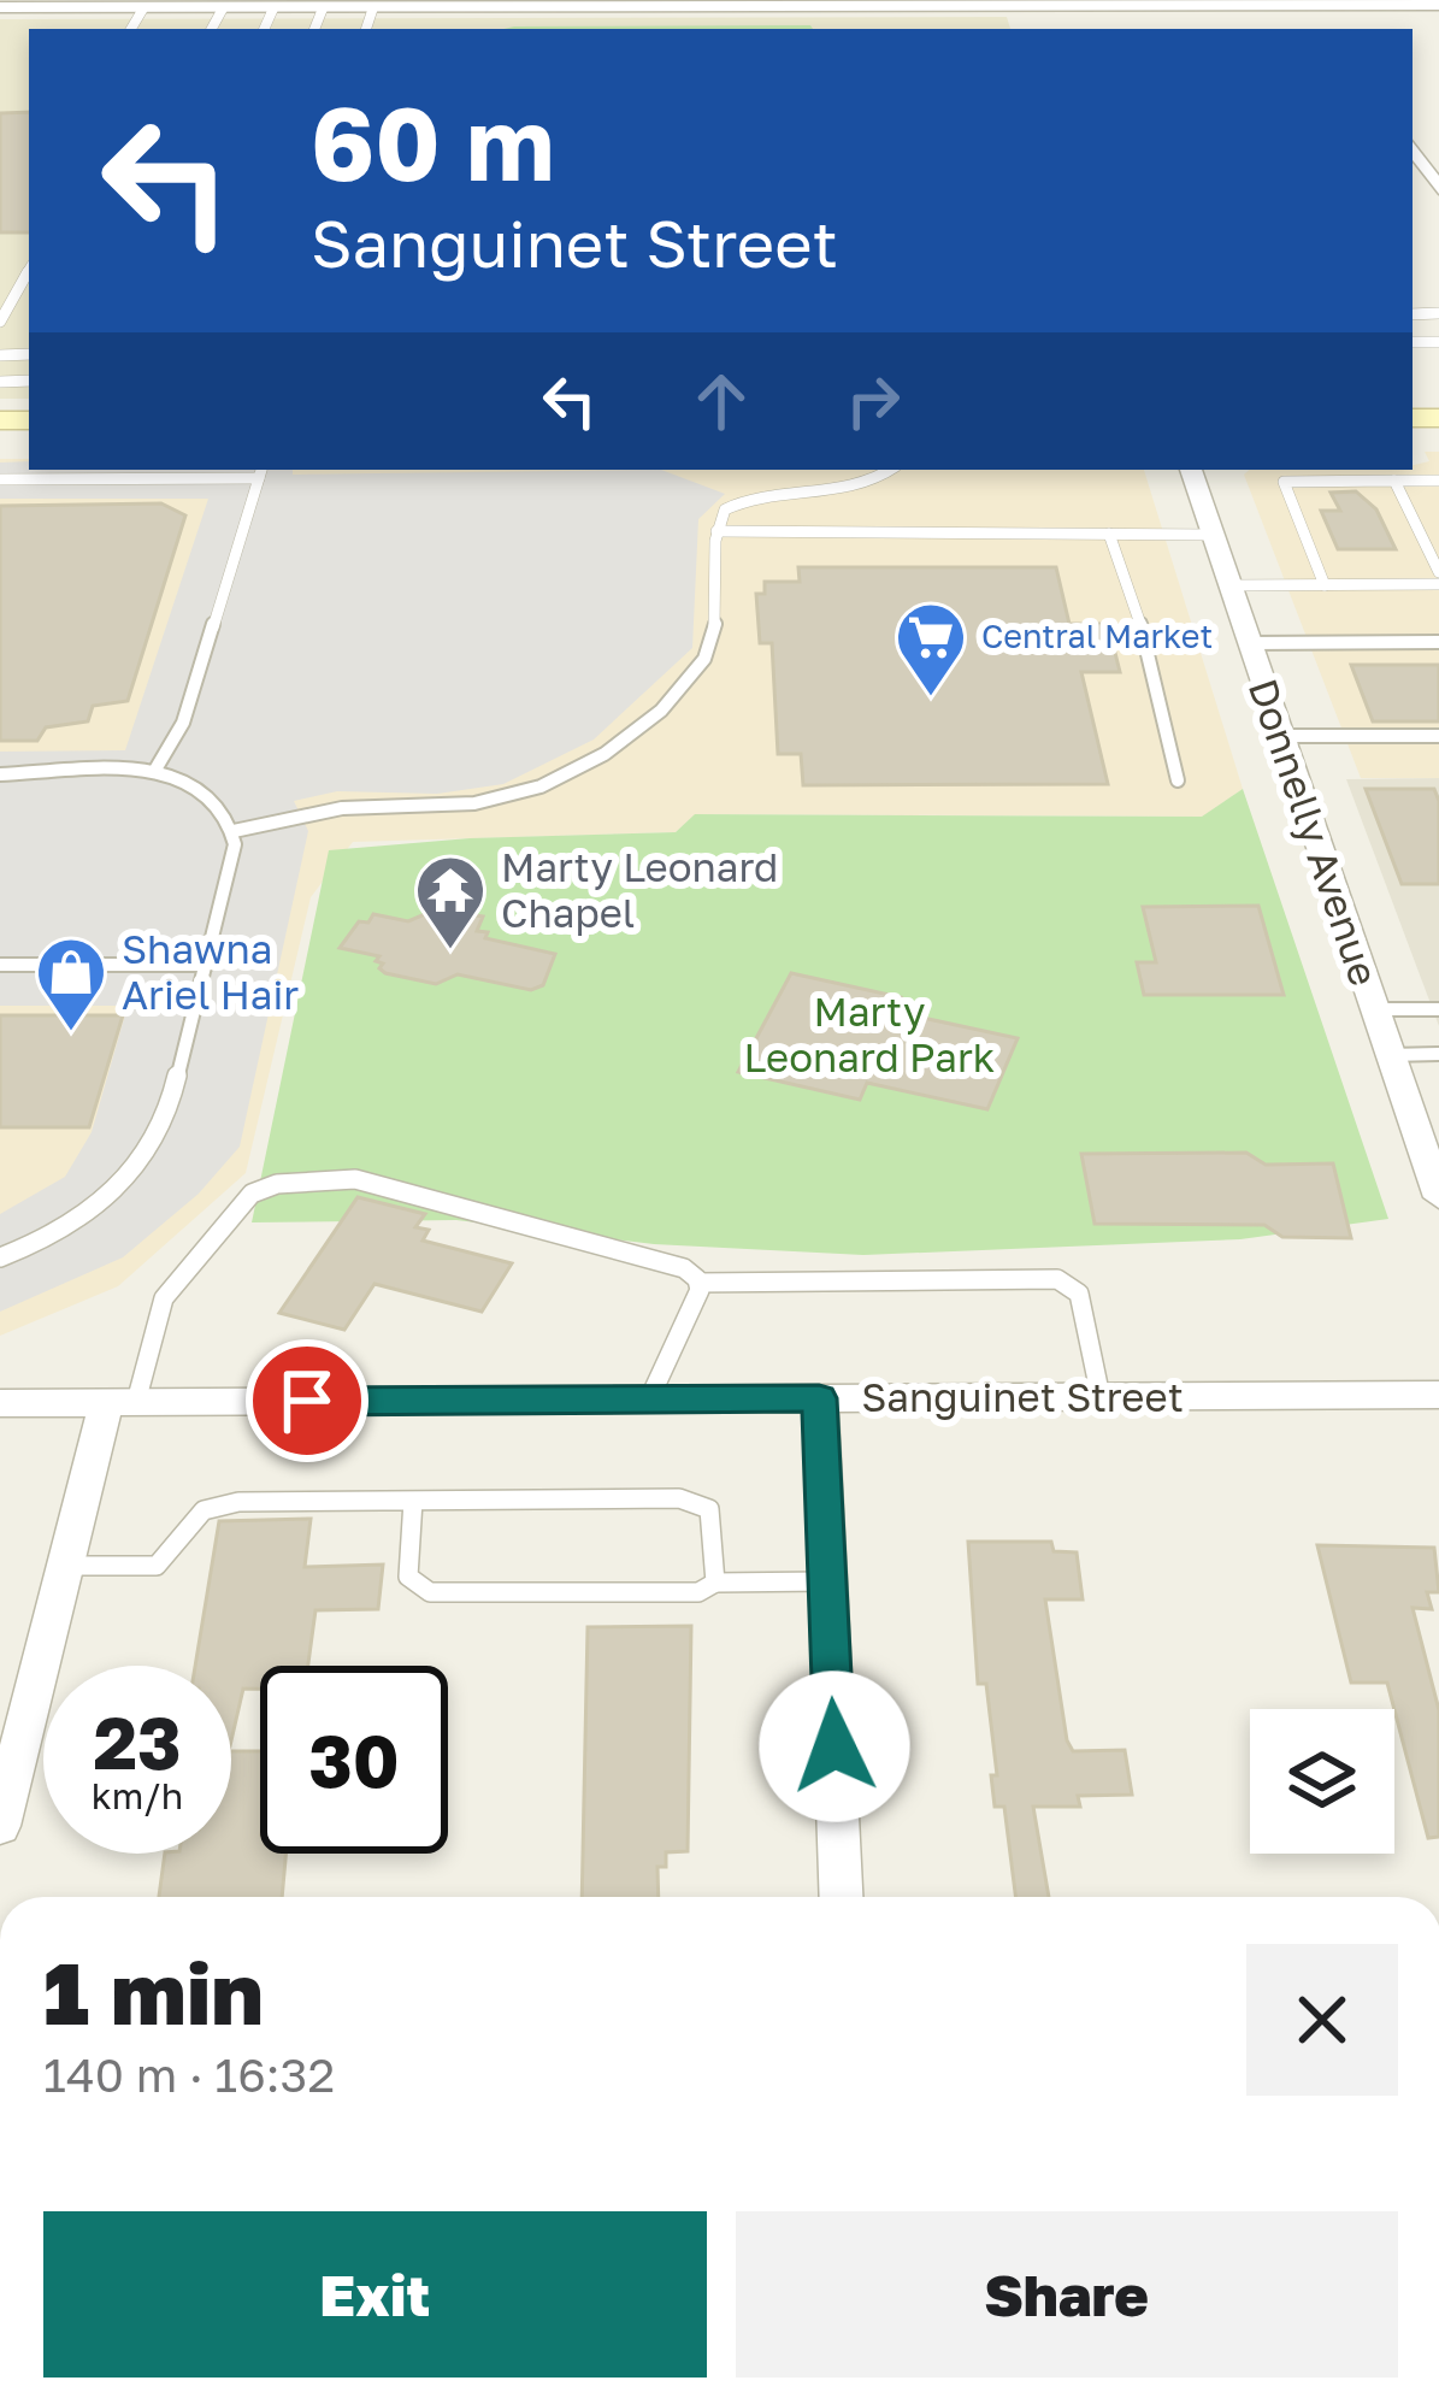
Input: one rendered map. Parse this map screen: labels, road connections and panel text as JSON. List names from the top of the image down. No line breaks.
{"streets":{"street":["Donnelly Avenue","Sanguinet Street"]},"parks":["Marty Leonard Park"],"places":{"supermarket":["Central Market"],"temple":["Marty Leonard Chapel"],"shop":["Shawna Ariel Hair"]},"page":{"turn":["60 m","Sanguinet Street"],"speed":"23 km/h","limit":"30","heading":["1 min","140 m · 16:32"],"buttons":["Exit","Share"]}}
